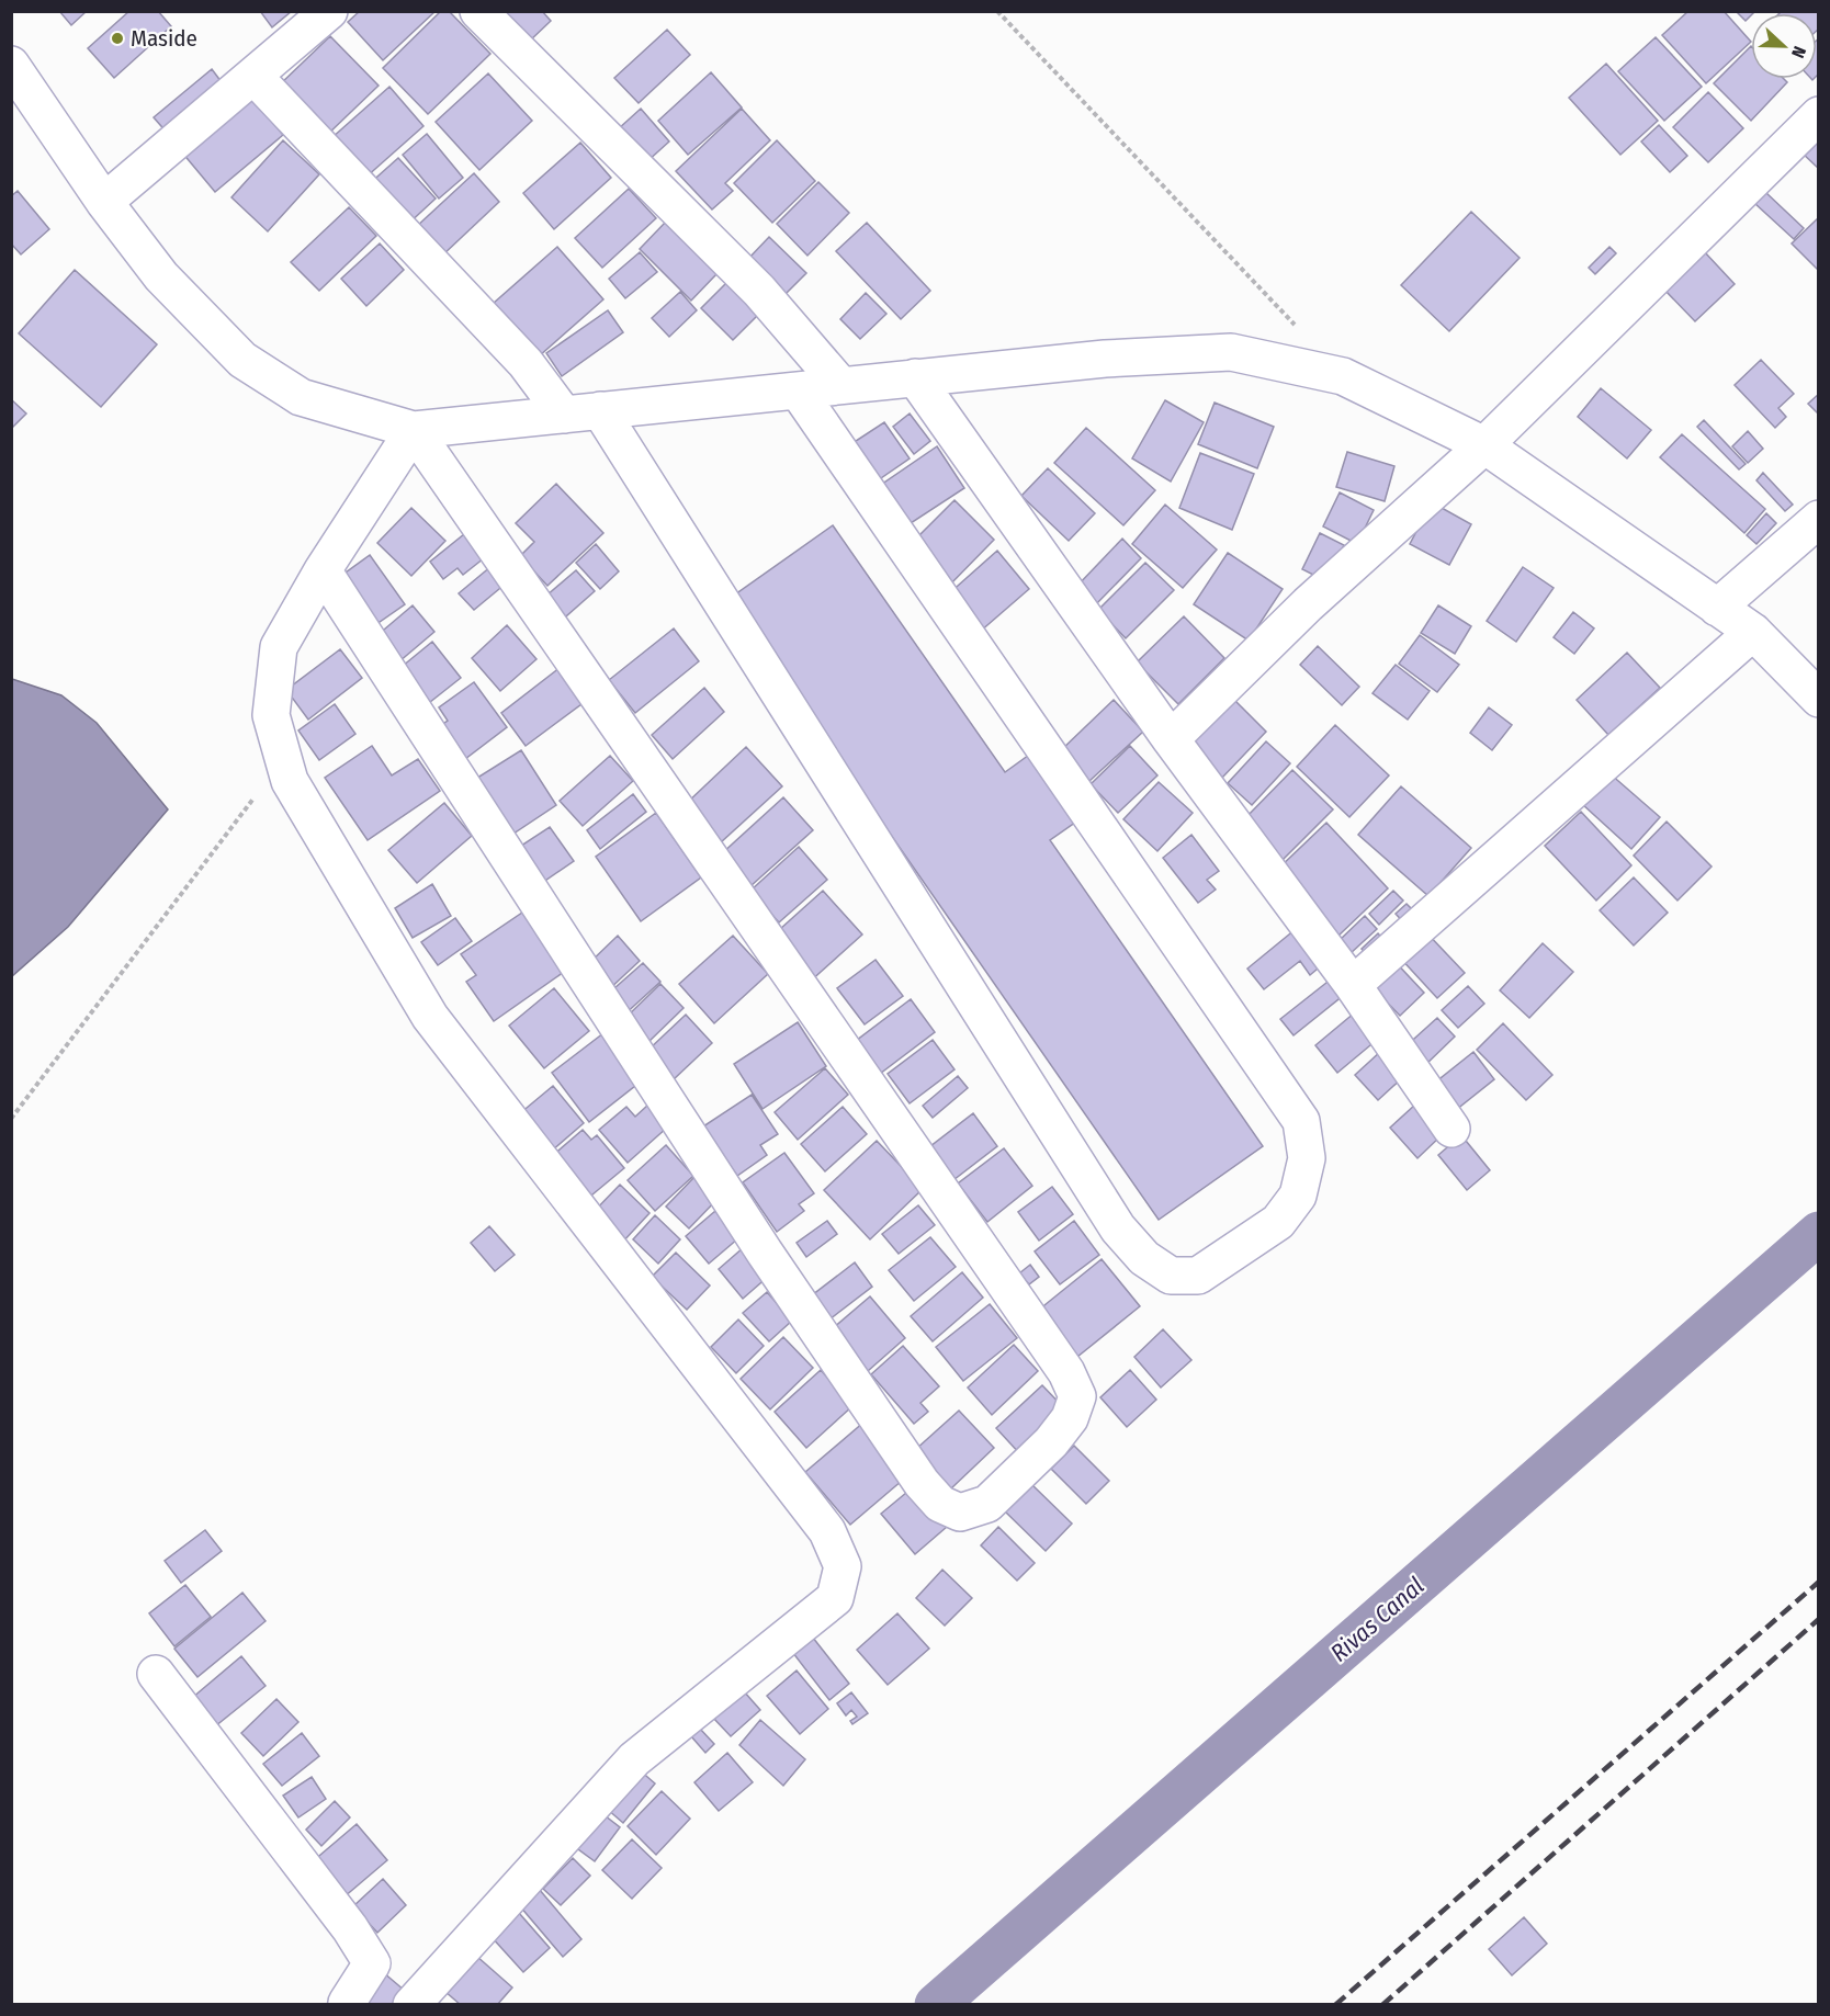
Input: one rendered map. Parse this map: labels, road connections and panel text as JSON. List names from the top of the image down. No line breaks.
{"water":["Rivas Canal"],"places":["Maside"],"north":"right"}
